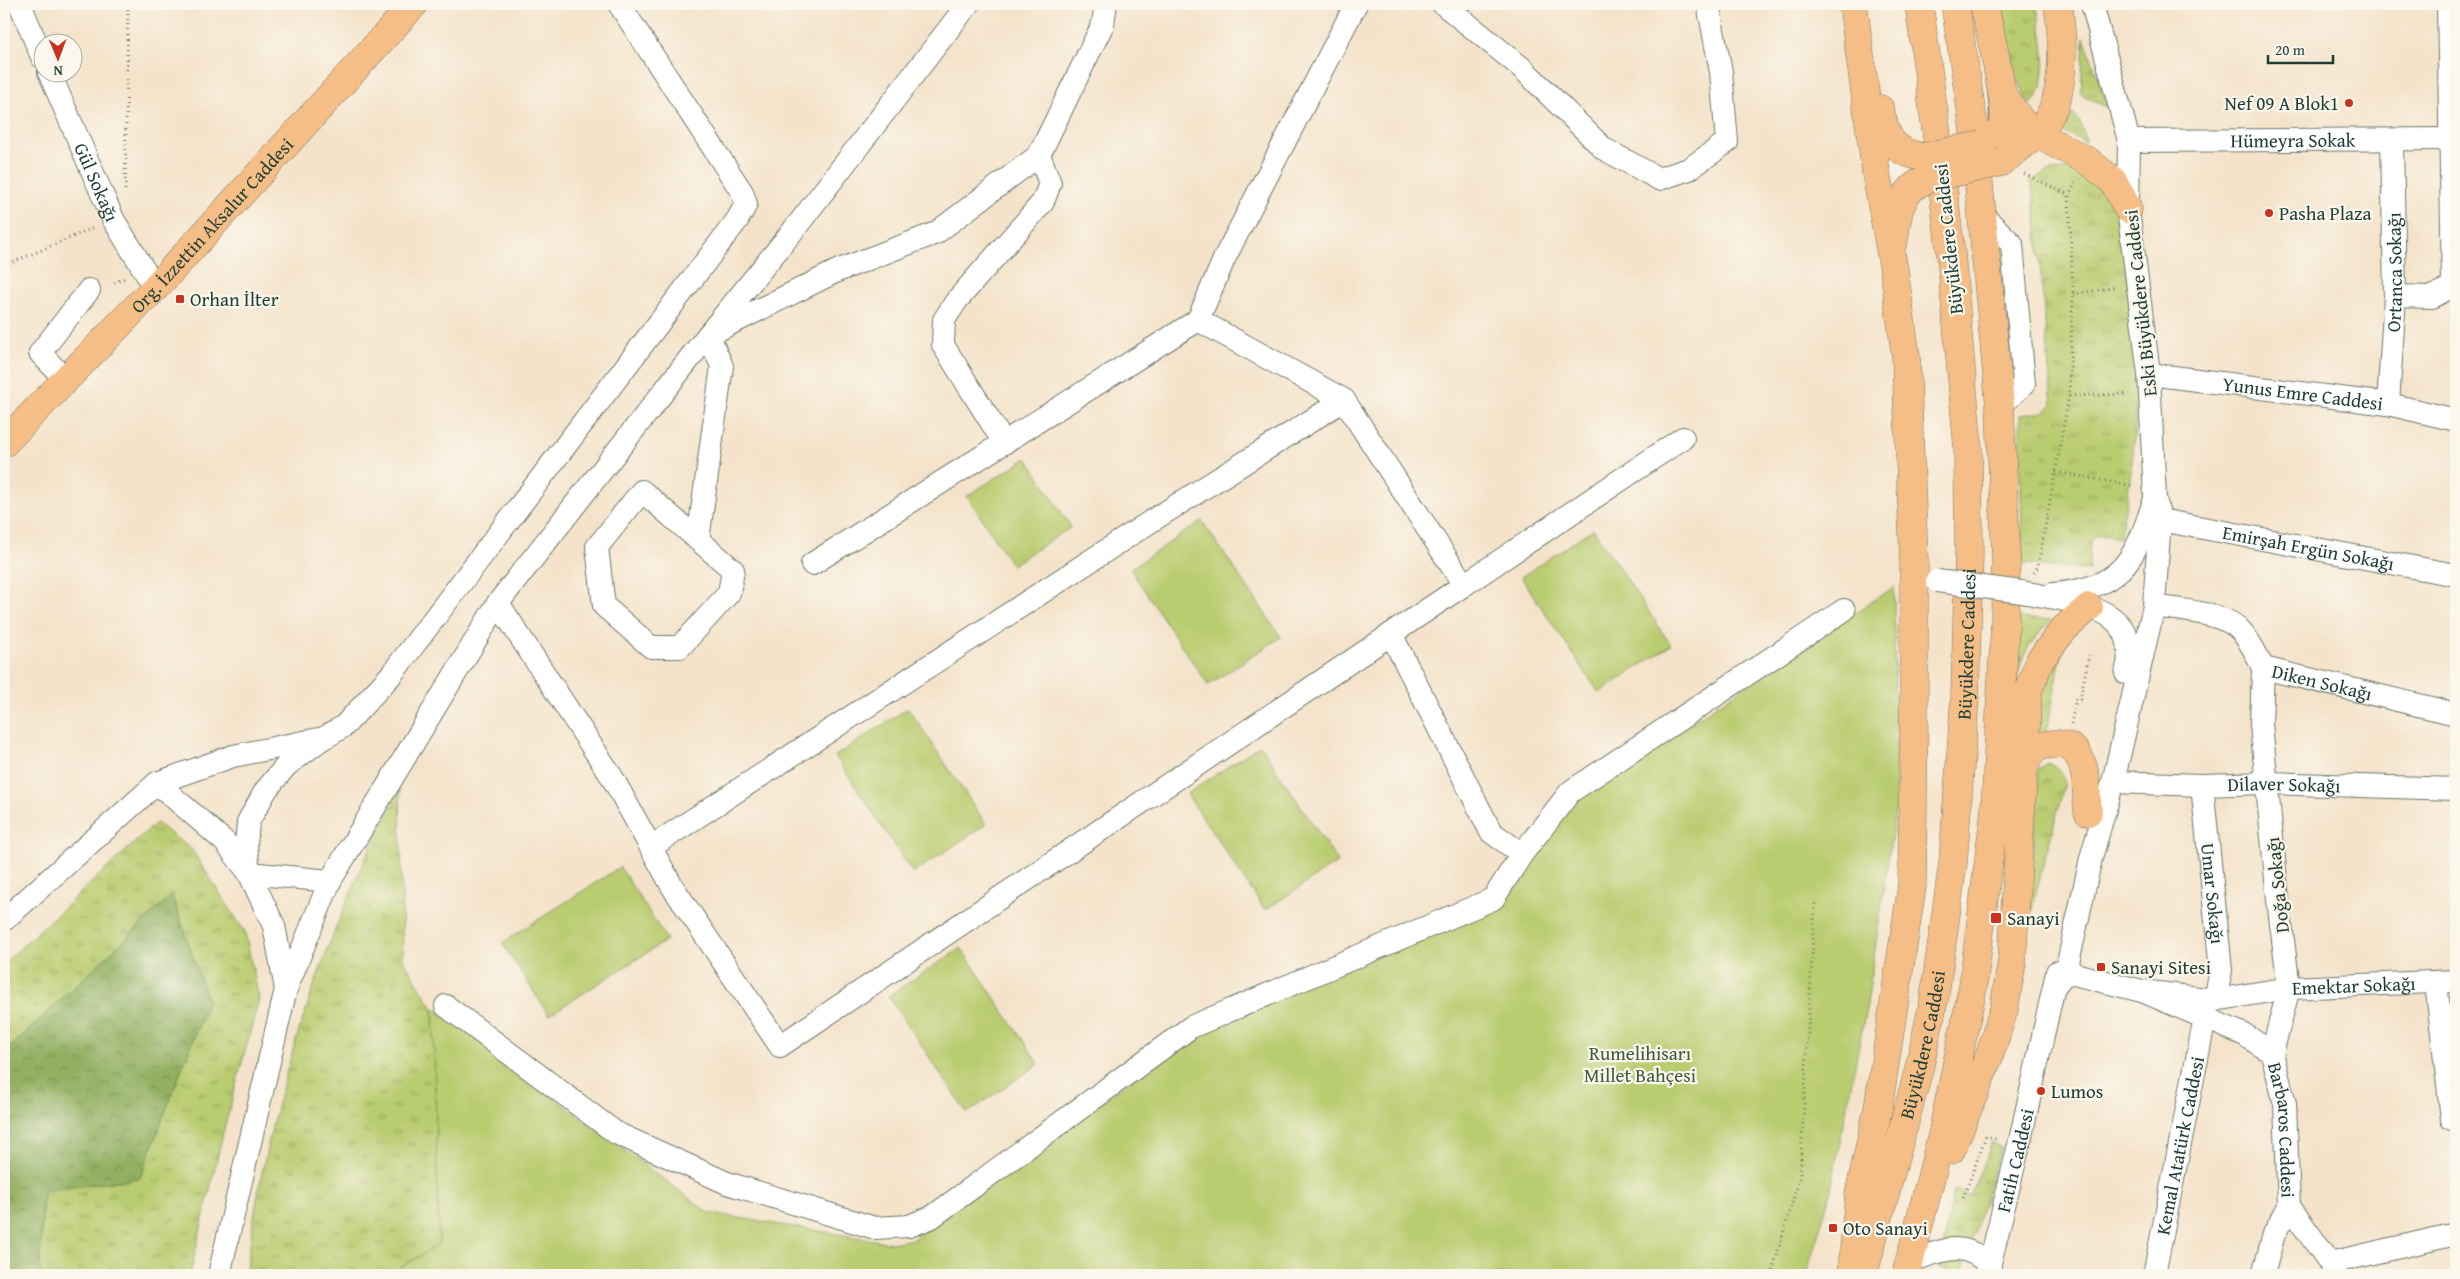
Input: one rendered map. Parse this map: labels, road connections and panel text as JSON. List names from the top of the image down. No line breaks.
{"streets":{"main road":["Org. İzzettin Aksalur Caddesi","Büyükdere Caddesi"],"street":["Hümeyra Sokak","Gül Sokağı","Ortanca Sokağı","Eski Büyükdere Caddesi","Yunus Emre Caddesi","Emirşah Ergün Sokağı","Diken Sokağı","Dilaver Sokağı","Doğa Sokağı","Umar Sokağı","Emektar Sokağı","Barbaros Caddesi","Kemal Atatürk Caddesi","Fatih Caddesi"]},"crossings":[["Hümeyra Sokak","Ortanca Sokağı"],["Hümeyra Sokak","Eski Büyükdere Caddesi"],["Gül Sokağı","Org. İzzettin Aksalur Caddesi"],["Ortanca Sokağı","Yunus Emre Caddesi"],["Eski Büyükdere Caddesi","Yunus Emre Caddesi"],["Eski Büyükdere Caddesi","Emirşah Ergün Sokağı"],["Eski Büyükdere Caddesi","Diken Sokağı"],["Eski Büyükdere Caddesi","Dilaver Sokağı"],["Eski Büyükdere Caddesi","Barbaros Caddesi"],["Eski Büyükdere Caddesi","Fatih Caddesi"],["Diken Sokağı","Doğa Sokağı"],["Dilaver Sokağı","Doğa Sokağı"],["Dilaver Sokağı","Umar Sokağı"],["Doğa Sokağı","Emektar Sokağı"],["Umar Sokağı","Barbaros Caddesi"],["Umar Sokağı","Kemal Atatürk Caddesi"],["Emektar Sokağı","Barbaros Caddesi"],["Barbaros Caddesi","Kemal Atatürk Caddesi"],["Barbaros Caddesi","Fatih Caddesi"]],"parks":["Rumelihisarı Millet Bahçesi"],"places":{"other":["Nef 09 A Blok1","Pasha Plaza","Lumos"],"transit":["Orhan İlter","Sanayi","Sanayi Sitesi","Oto Sanayi"]},"scale_bar":"20 m","north":"bottom"}
